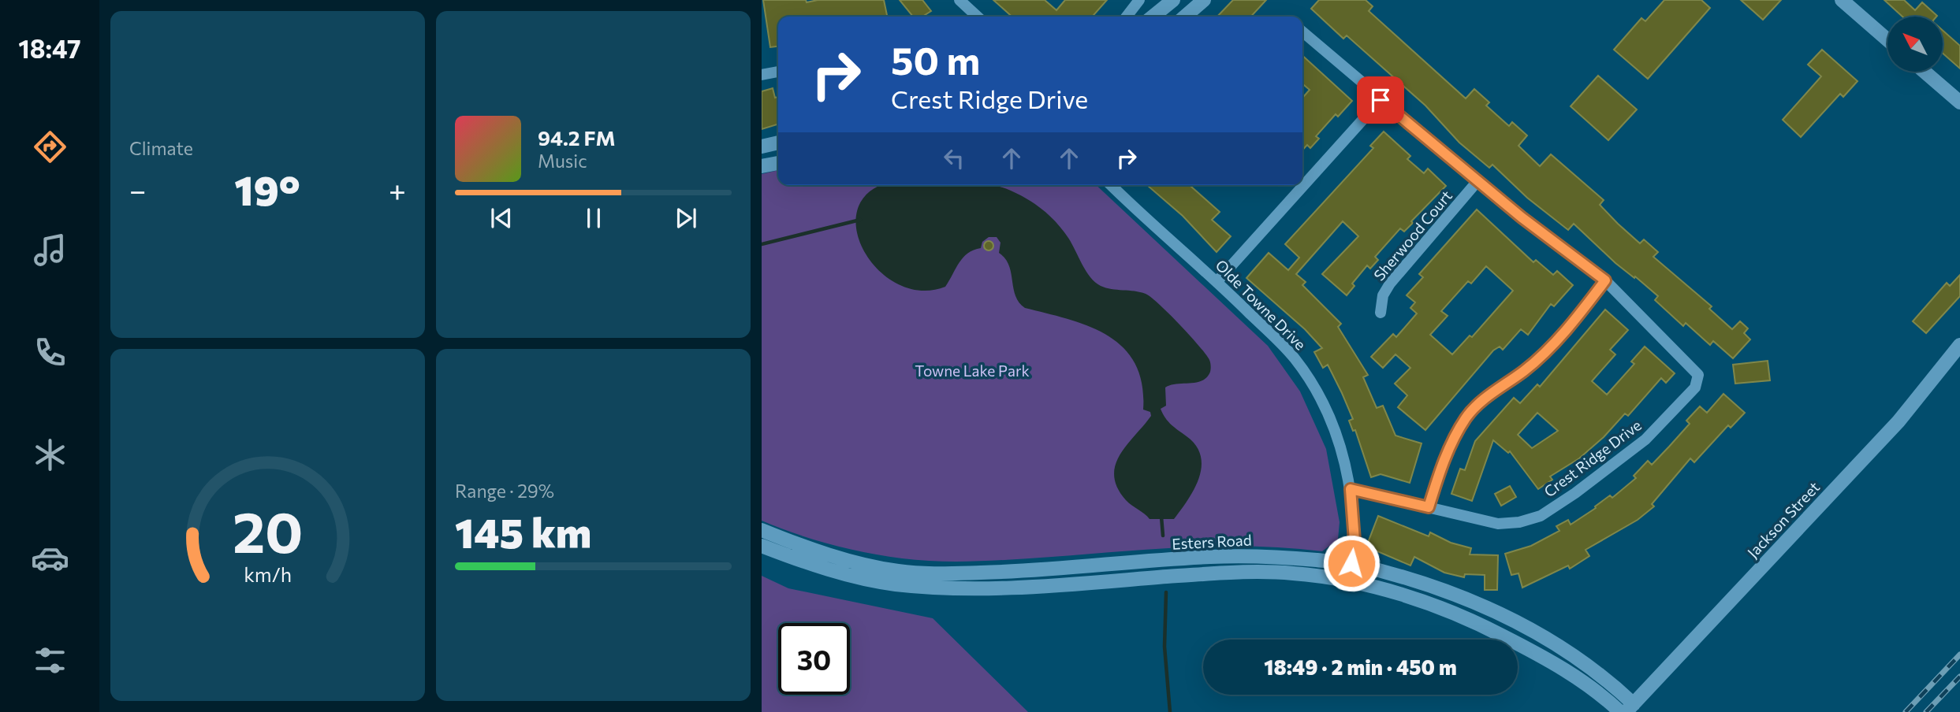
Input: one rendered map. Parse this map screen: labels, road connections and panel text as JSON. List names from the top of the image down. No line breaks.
{"streets":{"street":["Sherwood Court","Olde Towne Drive","Crest Ridge Drive","Jackson Street","Esters Road"]},"crossings":[["Sherwood Court","Crest Ridge Drive"],["Olde Towne Drive","Crest Ridge Drive"],["Olde Towne Drive","Esters Road"],["Jackson Street","Esters Road"]],"parks":["Towne Lake Park"],"north":"top left","page":{"tabs":"18:47","tile":["Climate",["Range · 29%","145 km"]],"turn":["50 m","Crest Ridge Drive"],"song":["94.2 FM","Music"],"heat":["−","19°","+"],"limit":"30","trip":"18:49 · 2 min · 450 m","gauge":["20","km/h"]}}
